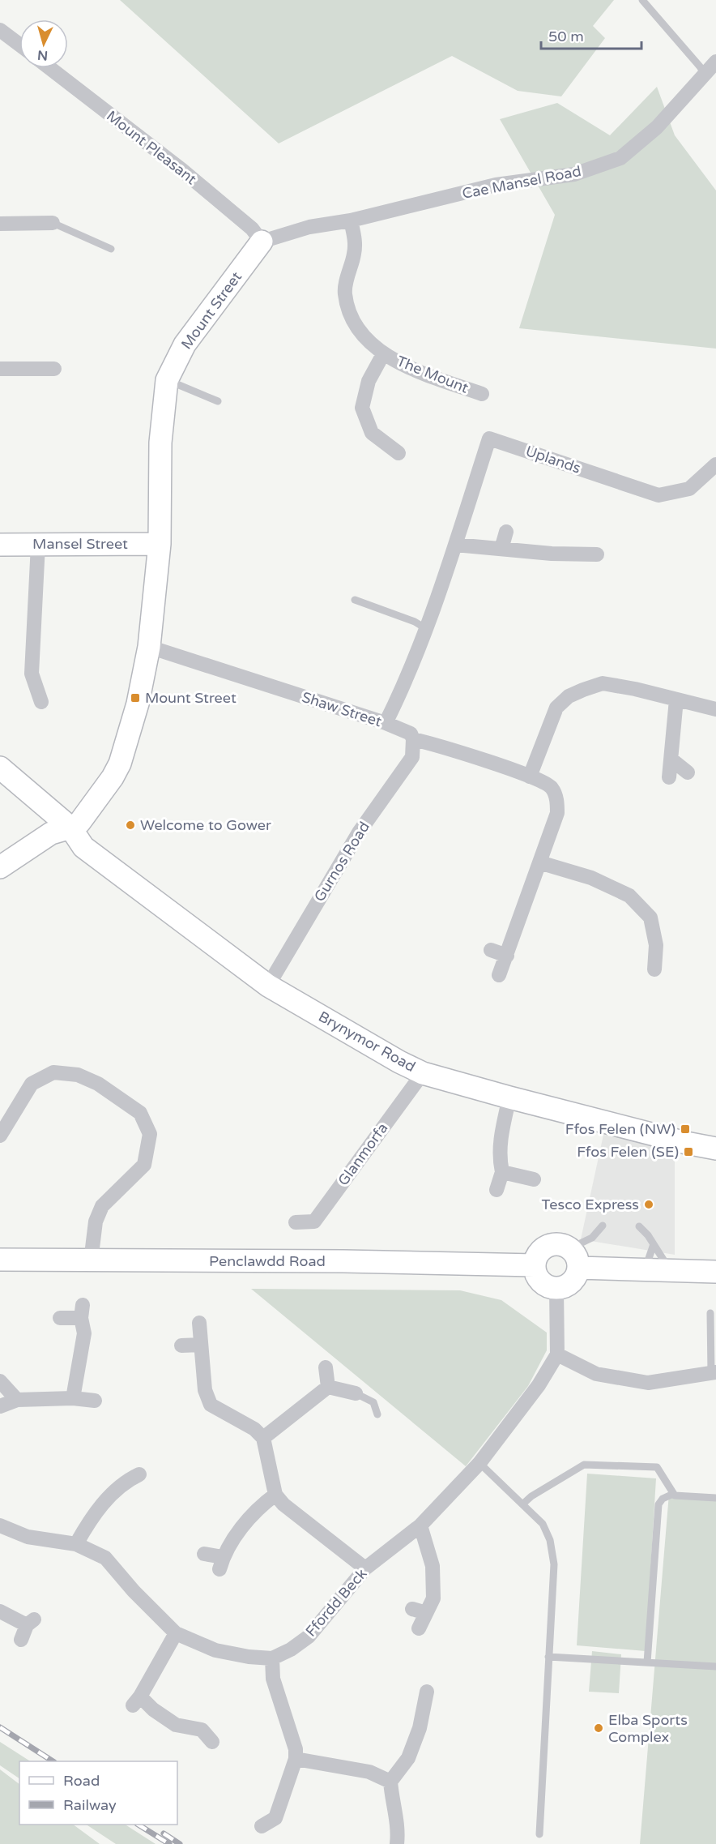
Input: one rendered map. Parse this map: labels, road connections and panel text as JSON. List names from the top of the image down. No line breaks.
{"streets":{"street":["Mount Pleasant","Cae Mansel Road","Mount Street","The Mount","Uplands","Mansel Street","Shaw Street","Gurnos Road","Brynymor Road","Glanmorfa","Penclawdd Road","Ffordd Beck"]},"crossings":[["Mount Pleasant","Cae Mansel Road"],["Mount Pleasant","Mount Street"],["Cae Mansel Road","Mount Street"],["Cae Mansel Road","The Mount"],["Mount Street","Mansel Street"],["Mount Street","Shaw Street"],["Mount Street","Brynymor Road"],["Uplands","Shaw Street"],["Shaw Street","Gurnos Road"],["Gurnos Road","Brynymor Road"],["Brynymor Road","Glanmorfa"]],"places":{"transit":["Mount Street","Ffos Felen (NW)","Ffos Felen (SE)"],"other":["Welcome to Gower","Tesco Express","Elba Sports Complex"]},"legend":["Road","Railway"],"scale_bar":"50 m","north":"bottom"}
